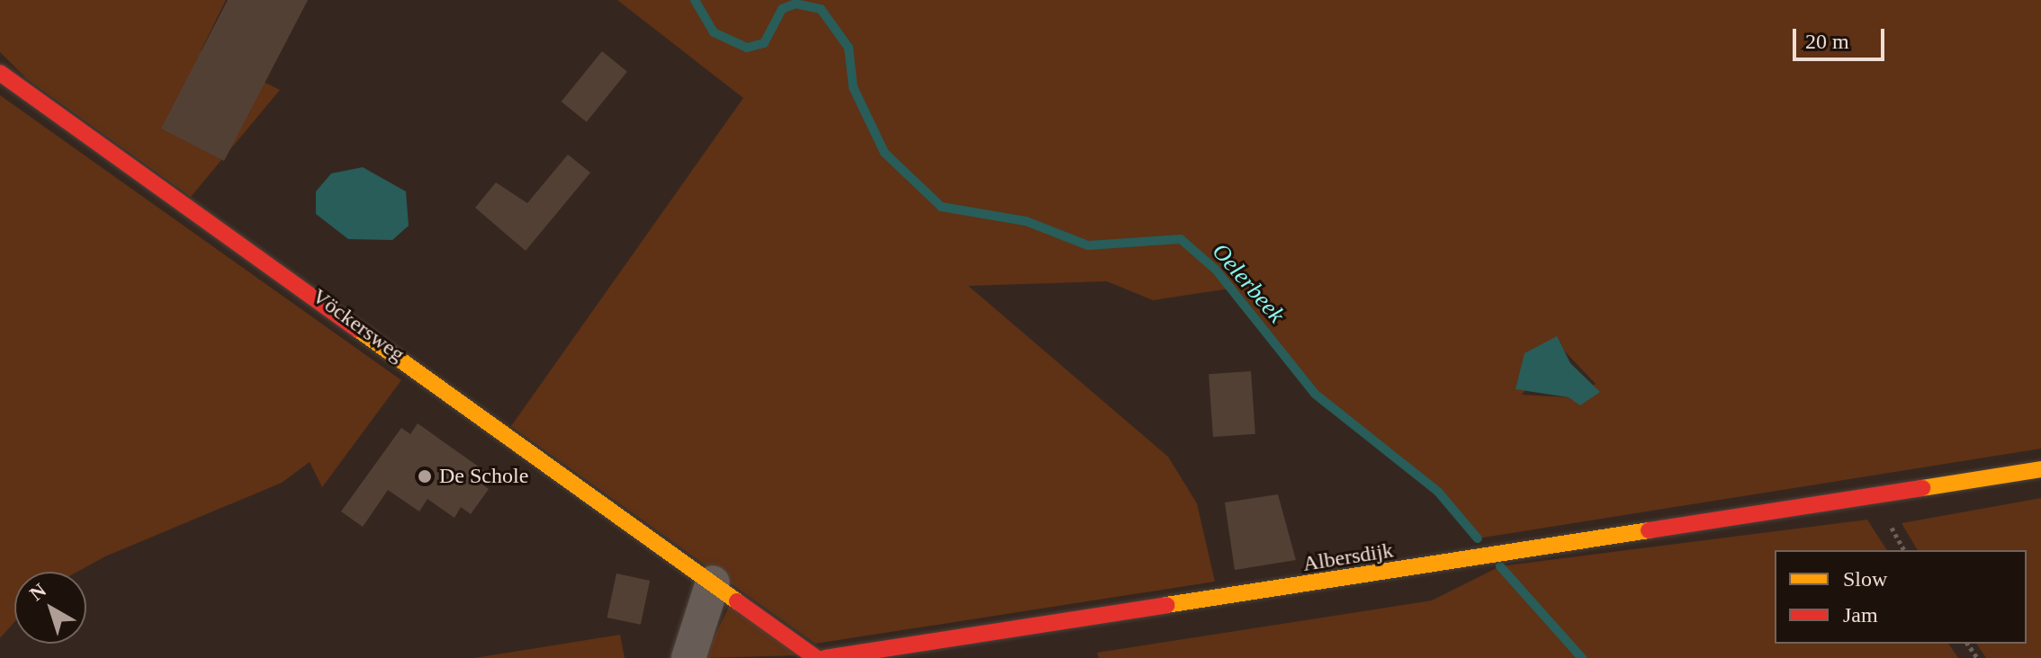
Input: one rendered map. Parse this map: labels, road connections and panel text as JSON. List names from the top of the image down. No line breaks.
{"streets":{"street":["Vöckersweg","Albersdijk"]},"water":["Oelerbeek"],"places":["De Schole"],"legend":["Slow","Jam"],"scale_bar":"20 m","north":"top left"}
